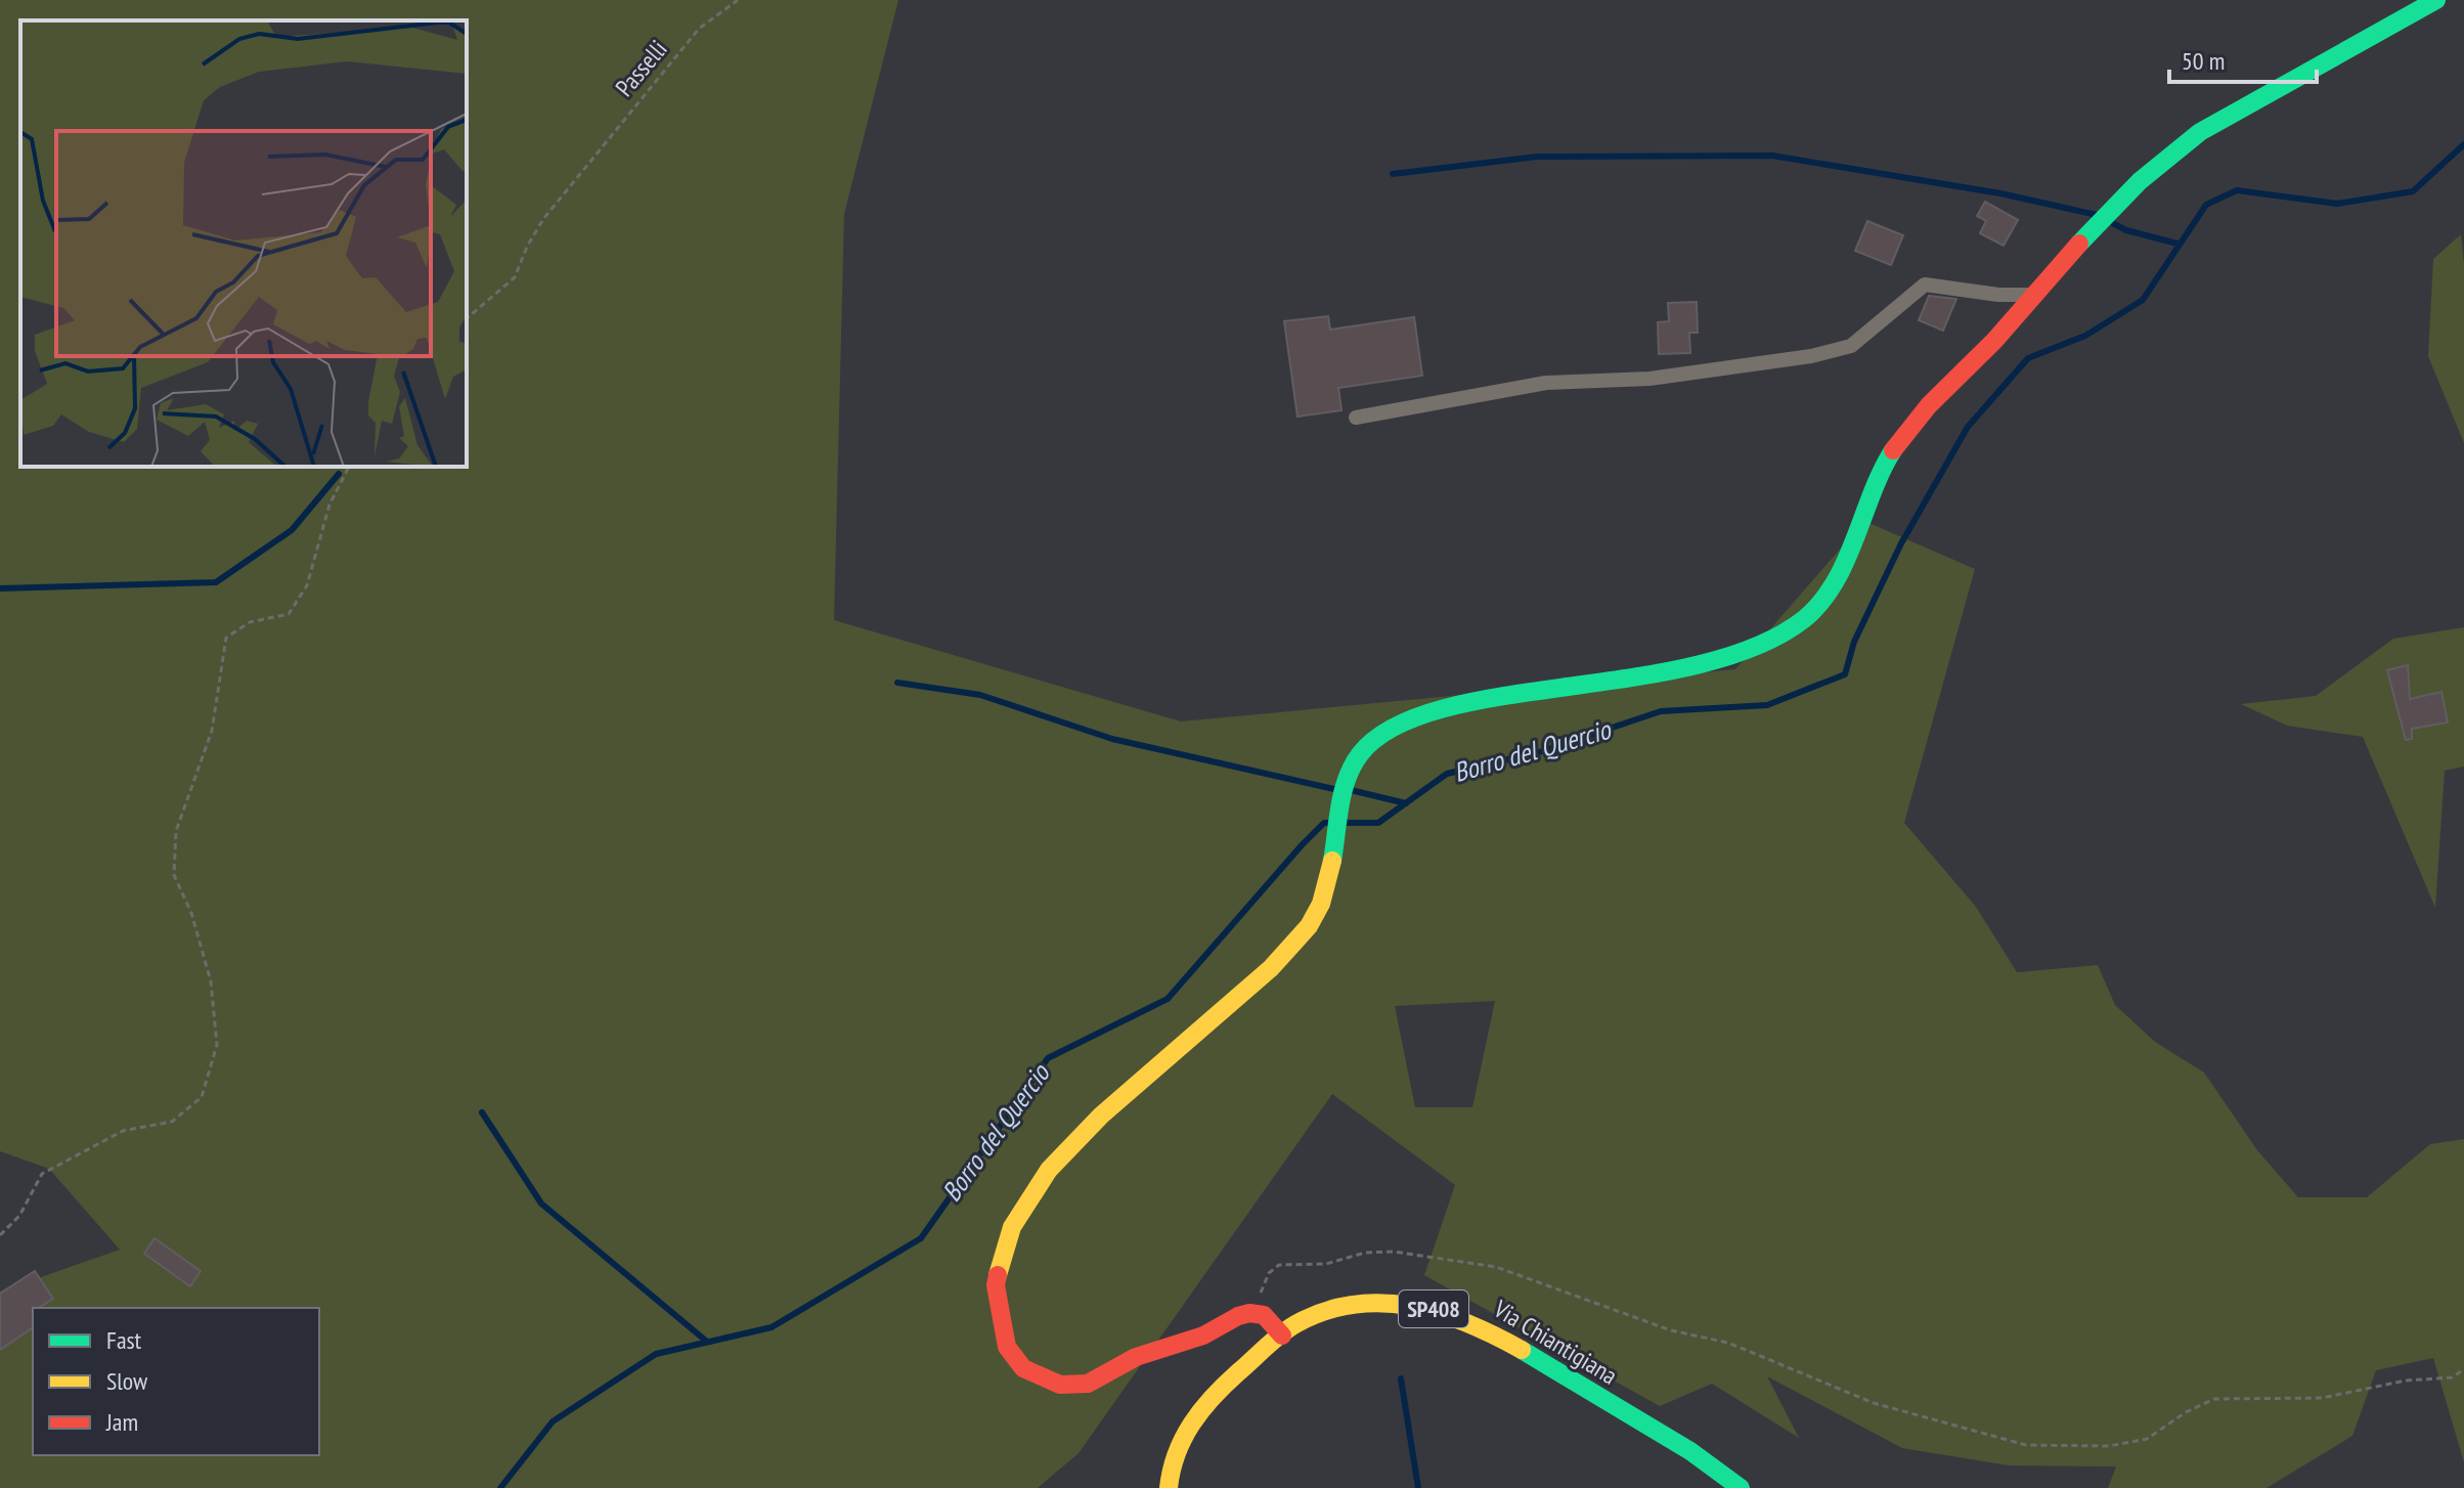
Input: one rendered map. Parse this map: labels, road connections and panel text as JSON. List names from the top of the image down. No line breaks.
{"streets":{"street":["SP408","Via Chiantigiana"],"path":["Passelli"]},"water":["Borro del Quercio"],"legend":["Fast","Slow","Jam"],"scale_bar":"50 m"}
